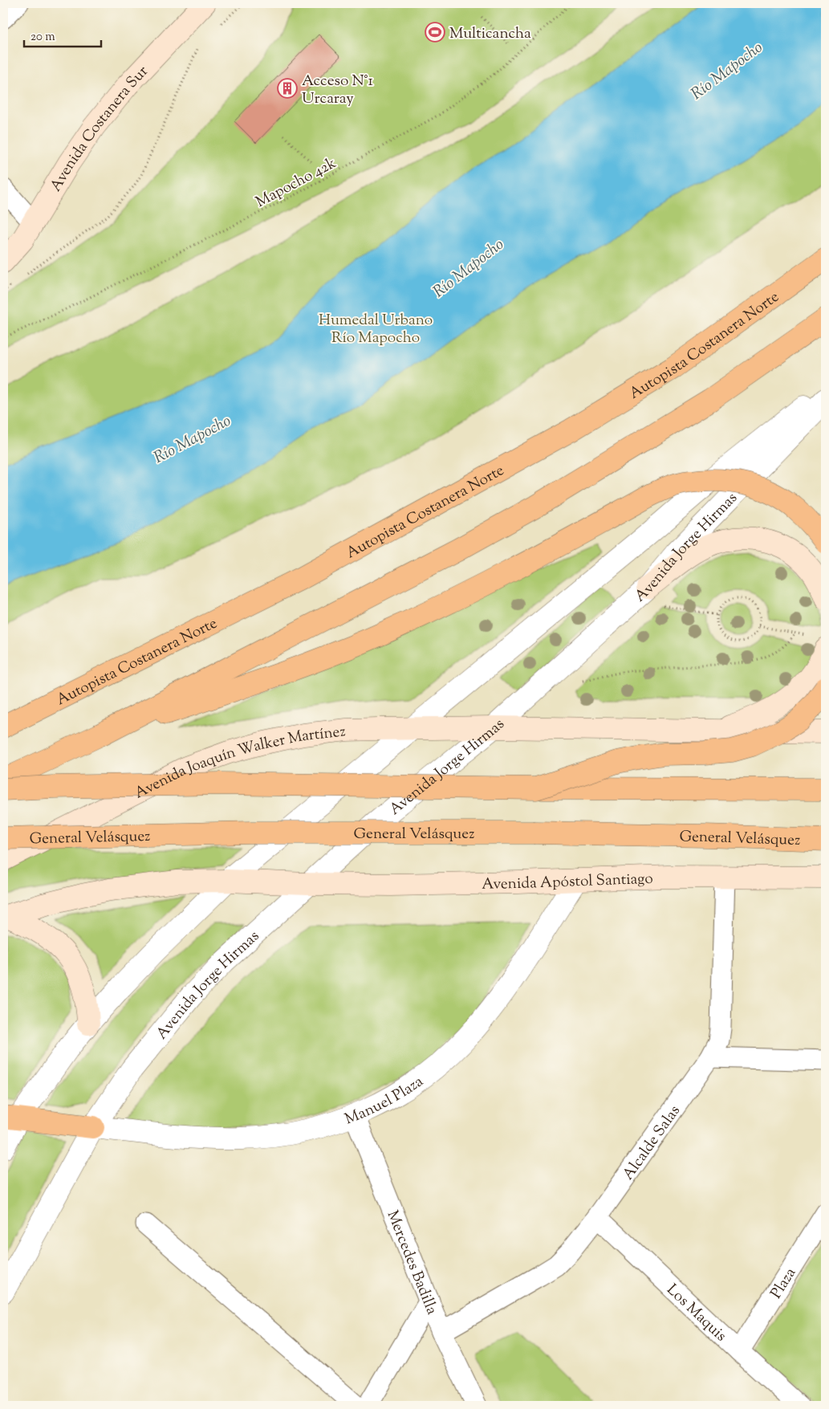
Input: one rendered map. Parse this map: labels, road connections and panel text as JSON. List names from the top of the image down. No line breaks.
{"streets":{"highway":["Autopista Costanera Norte","General Velásquez"],"main road":["Avenida Costanera Sur","Avenida Joaquín Walker Martínez","Avenida Apóstol Santiago"],"street":["Avenida Jorge Hirmas","Manuel Plaza","Alcalde Salas","Mercedes Badilla","Plaza","Los Maquis"],"path":["Mapocho 42k"]},"crossings":[["Avenida Jorge Hirmas","Avenida Joaquín Walker Martínez"],["Avenida Jorge Hirmas","Avenida Apóstol Santiago"],["Avenida Jorge Hirmas","Manuel Plaza"],["Avenida Apóstol Santiago","Manuel Plaza"],["Avenida Apóstol Santiago","Alcalde Salas"],["Manuel Plaza","Mercedes Badilla"],["Alcalde Salas","Mercedes Badilla"],["Alcalde Salas","Los Maquis"],["Plaza","Los Maquis"]],"water":["Río Mapocho"],"parks":["Humedal Urbano Río Mapocho"],"places":{"sports":["Multicancha"],"building":["Acceso N°1 Urcaray"]},"scale_bar":"20 m"}
